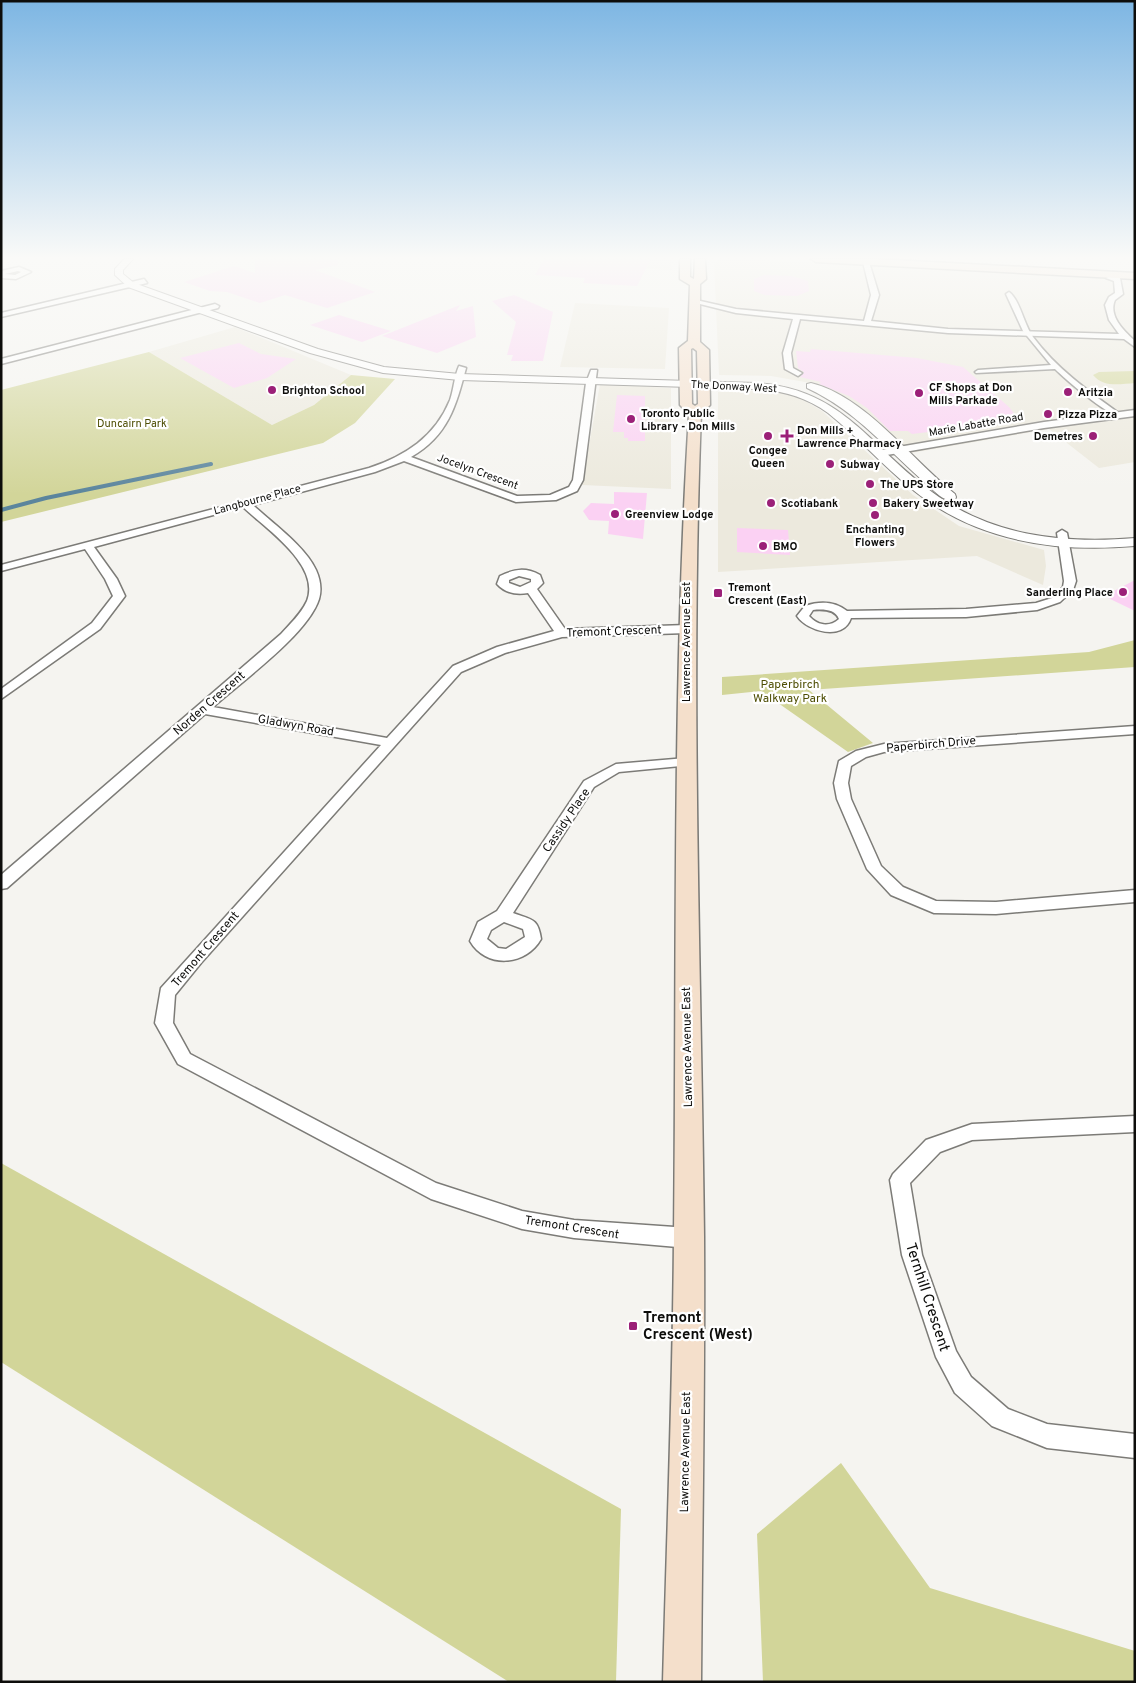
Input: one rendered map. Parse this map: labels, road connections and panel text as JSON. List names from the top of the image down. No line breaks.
{"streets":{"main road":["Lawrence Avenue East"],"street":["The Donway West","Marie Labatte Road","Jocelyn Crescent","Langbourne Place","Tremont Crescent","Norden Crescent","Gladwyn Road","Paperbirch Drive","Cassidy Place","Ternhill Crescent"]},"crossings":[["The Donway West","Marie Labatte Road"],["The Donway West","Jocelyn Crescent"],["The Donway West","Langbourne Place"],["The Donway West","Lawrence Avenue East"],["Jocelyn Crescent","Langbourne Place"],["Langbourne Place","Norden Crescent"],["Tremont Crescent","Lawrence Avenue East"],["Tremont Crescent","Gladwyn Road"],["Lawrence Avenue East","Cassidy Place"],["Norden Crescent","Gladwyn Road"]],"parks":["Duncairn Park","Paperbirch Walkway Park"],"places":{"other":["Brighton School","Aritzia","CF Shops at Don Mills Parkade","Pizza Pizza","Toronto Public Library - Don Mills","Congee Queen","Demetres","Subway","The UPS Store","Scotiabank","Bakery Sweetway","Greenview Lodge","Enchanting Flowers","BMO","Sanderling Place"],"health":["Don Mills + Lawrence Pharmacy"],"transit":["Tremont Crescent (East)","Tremont Crescent (West)"]}}
